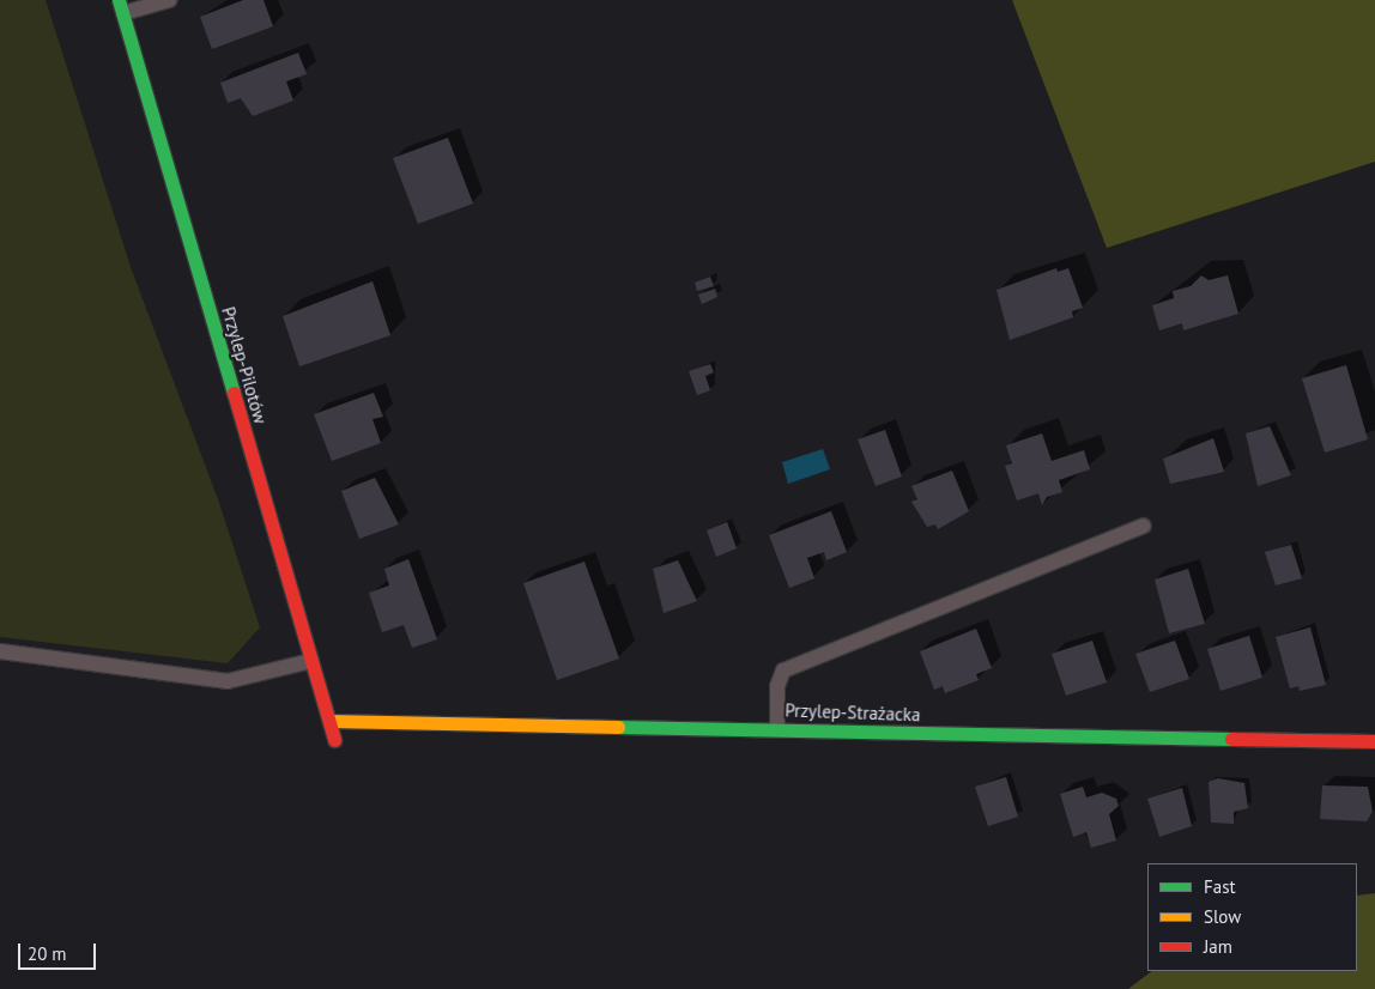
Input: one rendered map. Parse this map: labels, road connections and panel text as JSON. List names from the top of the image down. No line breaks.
{"streets":{"street":["Przylep-Pilotów","Przylep-Strażacka"]},"crossings":[["Przylep-Pilotów","Przylep-Strażacka"]],"legend":["Fast","Slow","Jam"],"scale_bar":"20 m"}
